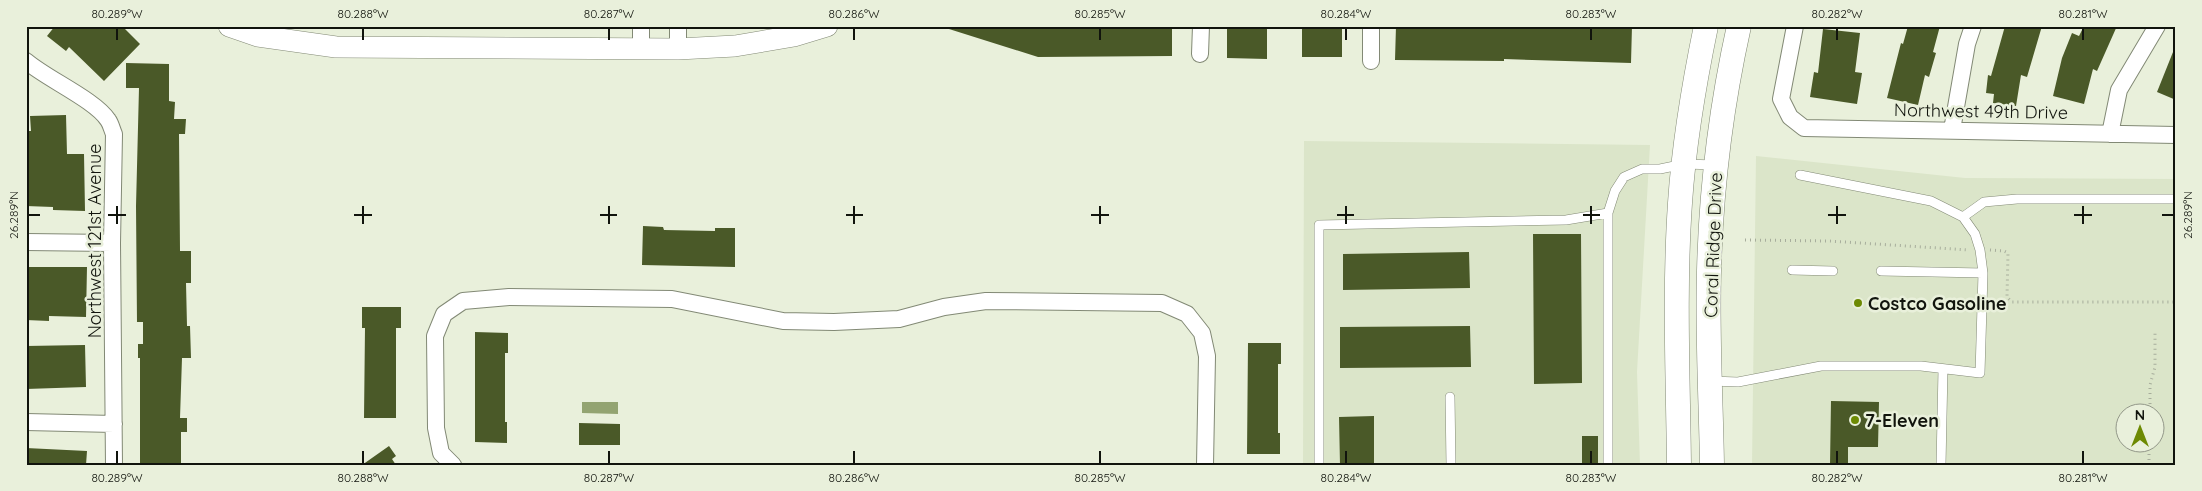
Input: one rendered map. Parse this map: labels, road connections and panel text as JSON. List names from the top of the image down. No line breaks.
{"streets":{"main road":["Coral Ridge Drive"],"street":["Northwest 49th Drive","Northwest 121st Avenue"]},"places":["Costco Gasoline","7-Eleven"],"north":"top","coordinates":["80.289°W","80.288°W","80.287°W","80.286°W","80.285°W","80.284°W","80.283°W","80.282°W","80.281°W","26.289°N"]}
